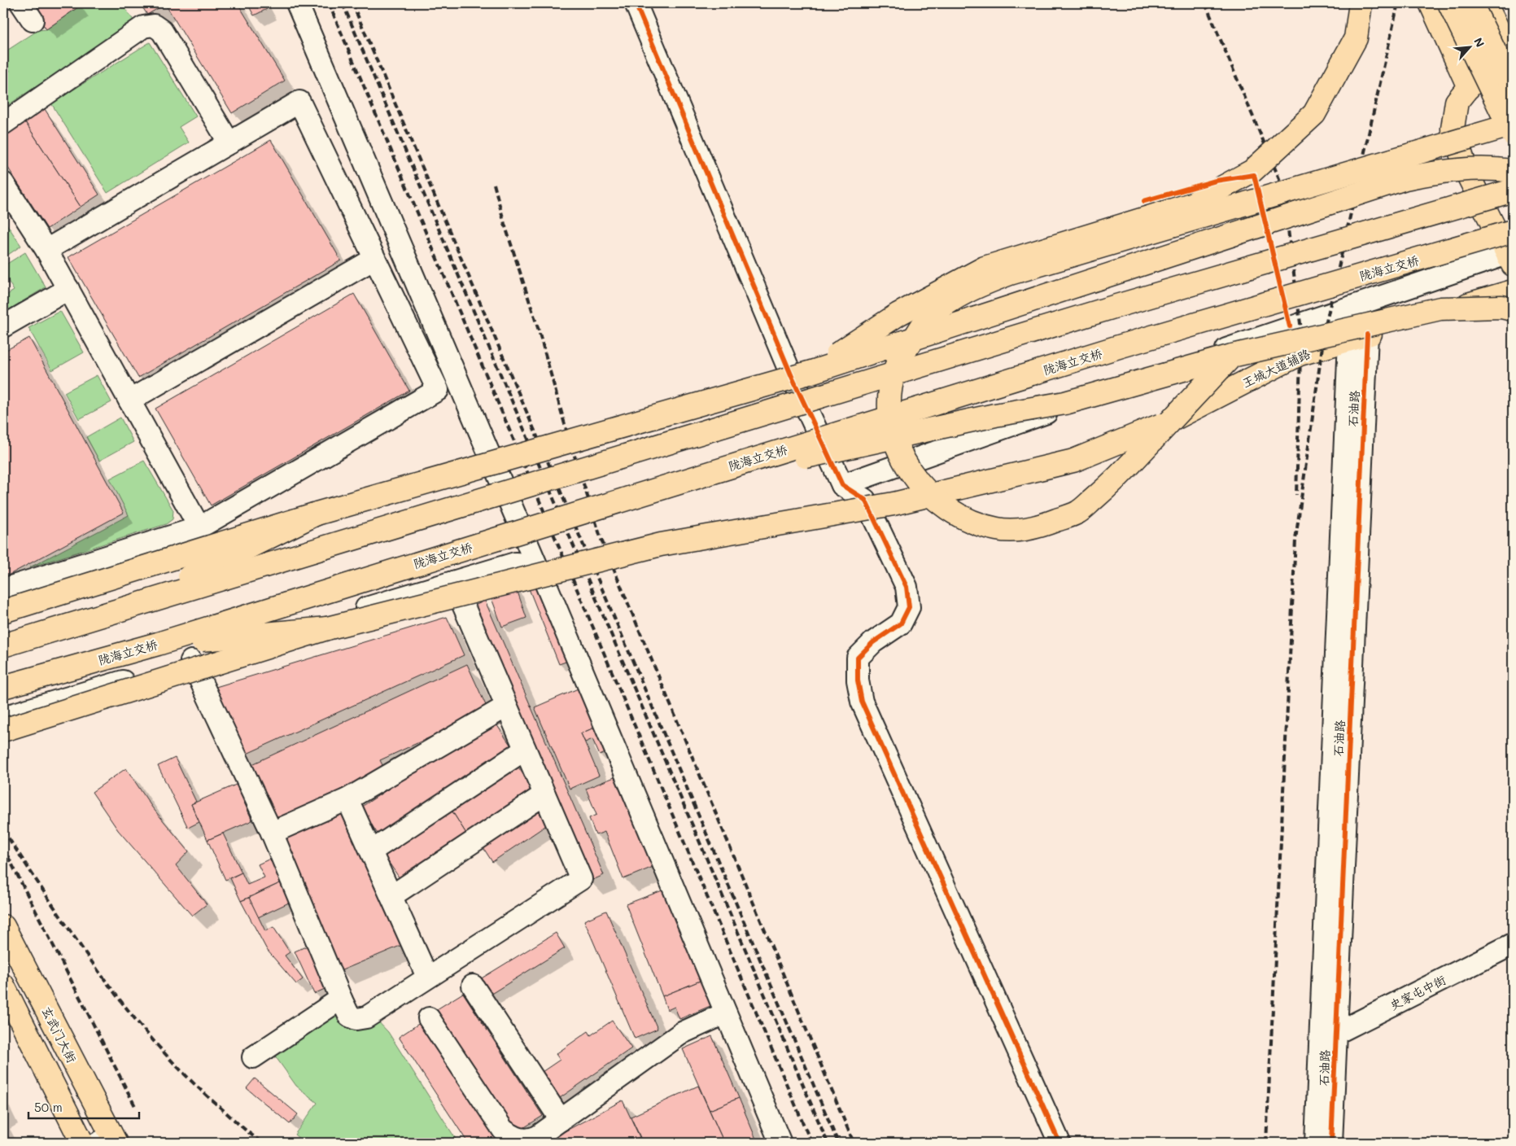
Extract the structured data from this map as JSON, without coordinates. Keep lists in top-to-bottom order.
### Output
{
  "streets": {
    "main road": ["陇海立交桥", "王城大道辅路", "玄武门大街"],
    "street": ["石油路", "史家屯中街"]
  },
  "crossings": [
    ["王城大道辅路", "石油路"],
    ["石油路", "史家屯中街"]
  ],
  "scale_bar": "50 m",
  "north": "top right"
}
